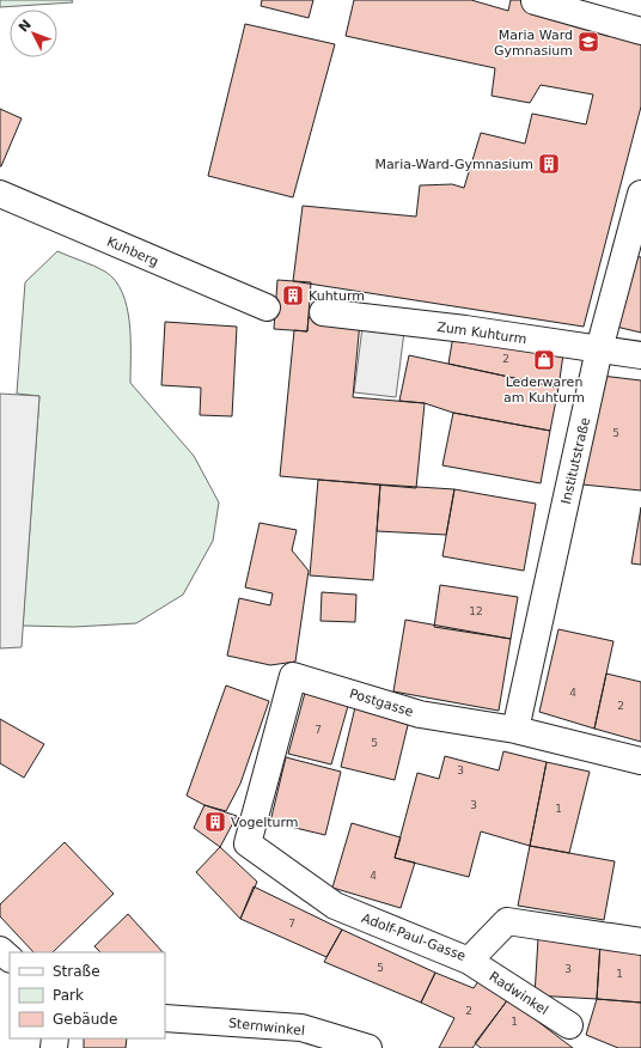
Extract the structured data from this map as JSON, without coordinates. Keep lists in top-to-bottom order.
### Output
{
  "streets": {
    "street": [
      "Kuhberg",
      "Zum Kuhturm",
      "Institutstraße",
      "Postgasse",
      "Adolf-Paul-Gasse",
      "Radwinkel",
      "Sternwinkel"
    ]
  },
  "crossings": [
    ["Zum Kuhturm", "Institutstraße"],
    ["Institutstraße", "Postgasse"],
    ["Postgasse", "Adolf-Paul-Gasse"],
    ["Adolf-Paul-Gasse", "Radwinkel"]
  ],
  "places": {
    "school or university": ["Maria Ward Gymnasium"],
    "building": ["Maria-Ward-Gymnasium", "Kuhturm", "Vogelturm"],
    "shop": ["Lederwaren am Kuhturm"]
  },
  "house_numbers": [
    "2",
    "5",
    "12",
    "4",
    "2",
    "7",
    "5",
    "3",
    "3",
    "1",
    "4",
    "7",
    "5",
    "3",
    "1",
    "2",
    "1"
  ],
  "legend": ["Straße", "Park", "Gebäude"],
  "north": "top left"
}
